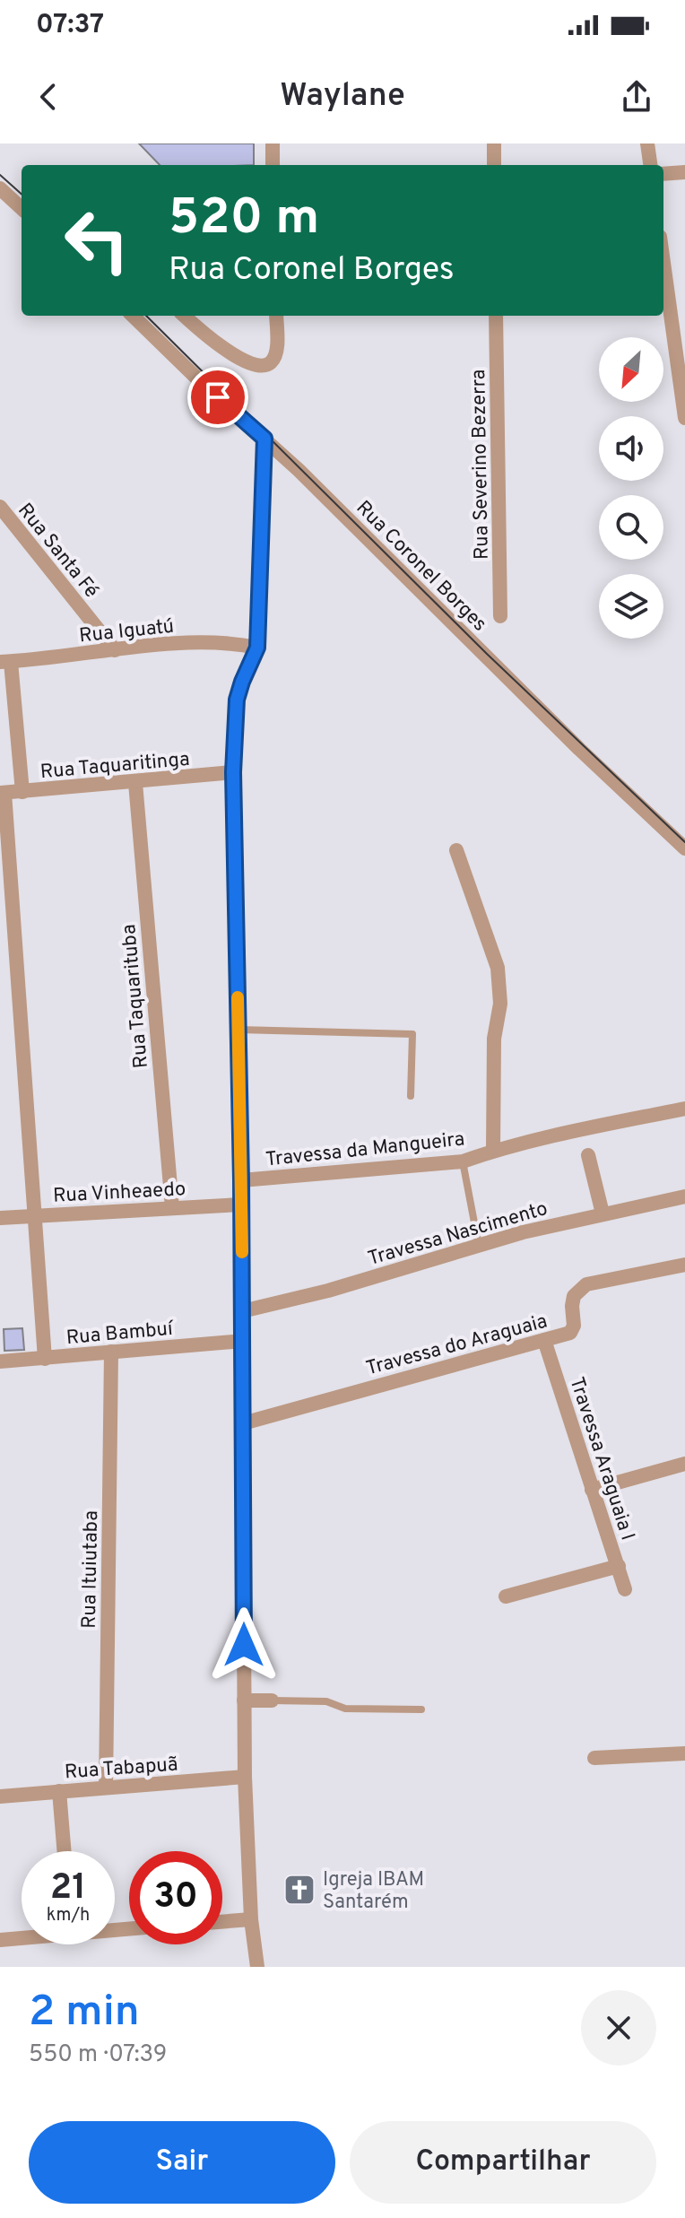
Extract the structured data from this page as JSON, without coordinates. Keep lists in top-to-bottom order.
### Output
{
  "streets": {
    "street": [
      "Rua Severino Bezerra",
      "Rua Santa Fé",
      "Rua Coronel Borges",
      "Rua Iguatú",
      "Rua Taquaritinga",
      "Rua Taquarituba",
      "Travessa da Mangueira",
      "Rua Vinheaedo",
      "Travessa Nascimento",
      "Rua Bambuí",
      "Travessa do Araguaia",
      "Travessa Araguaia I",
      "Rua Ituiutaba",
      "Rua Tabapuã"
    ]
  },
  "crossings": [
    ["Rua Santa Fé", "Rua Iguatú"],
    ["Rua Taquaritinga", "Rua Taquarituba"],
    ["Rua Taquarituba", "Rua Vinheaedo"],
    ["Rua Bambuí", "Rua Ituiutaba"],
    ["Travessa do Araguaia", "Travessa Araguaia I"],
    ["Rua Ituiutaba", "Rua Tabapuã"]
  ],
  "places": {
    "church": ["Igreja IBAM Santarém"]
  },
  "north": "bottom left",
  "page": {
    "status": "07:37",
    "header": "Waylane",
    "turn": ["520 m", "Rua Coronel Borges"],
    "speed": "21 km/h",
    "limit": "30",
    "heading": ["2 min", "550 m · 07:39"],
    "buttons": ["Sair", "Compartilhar"]
  }
}
